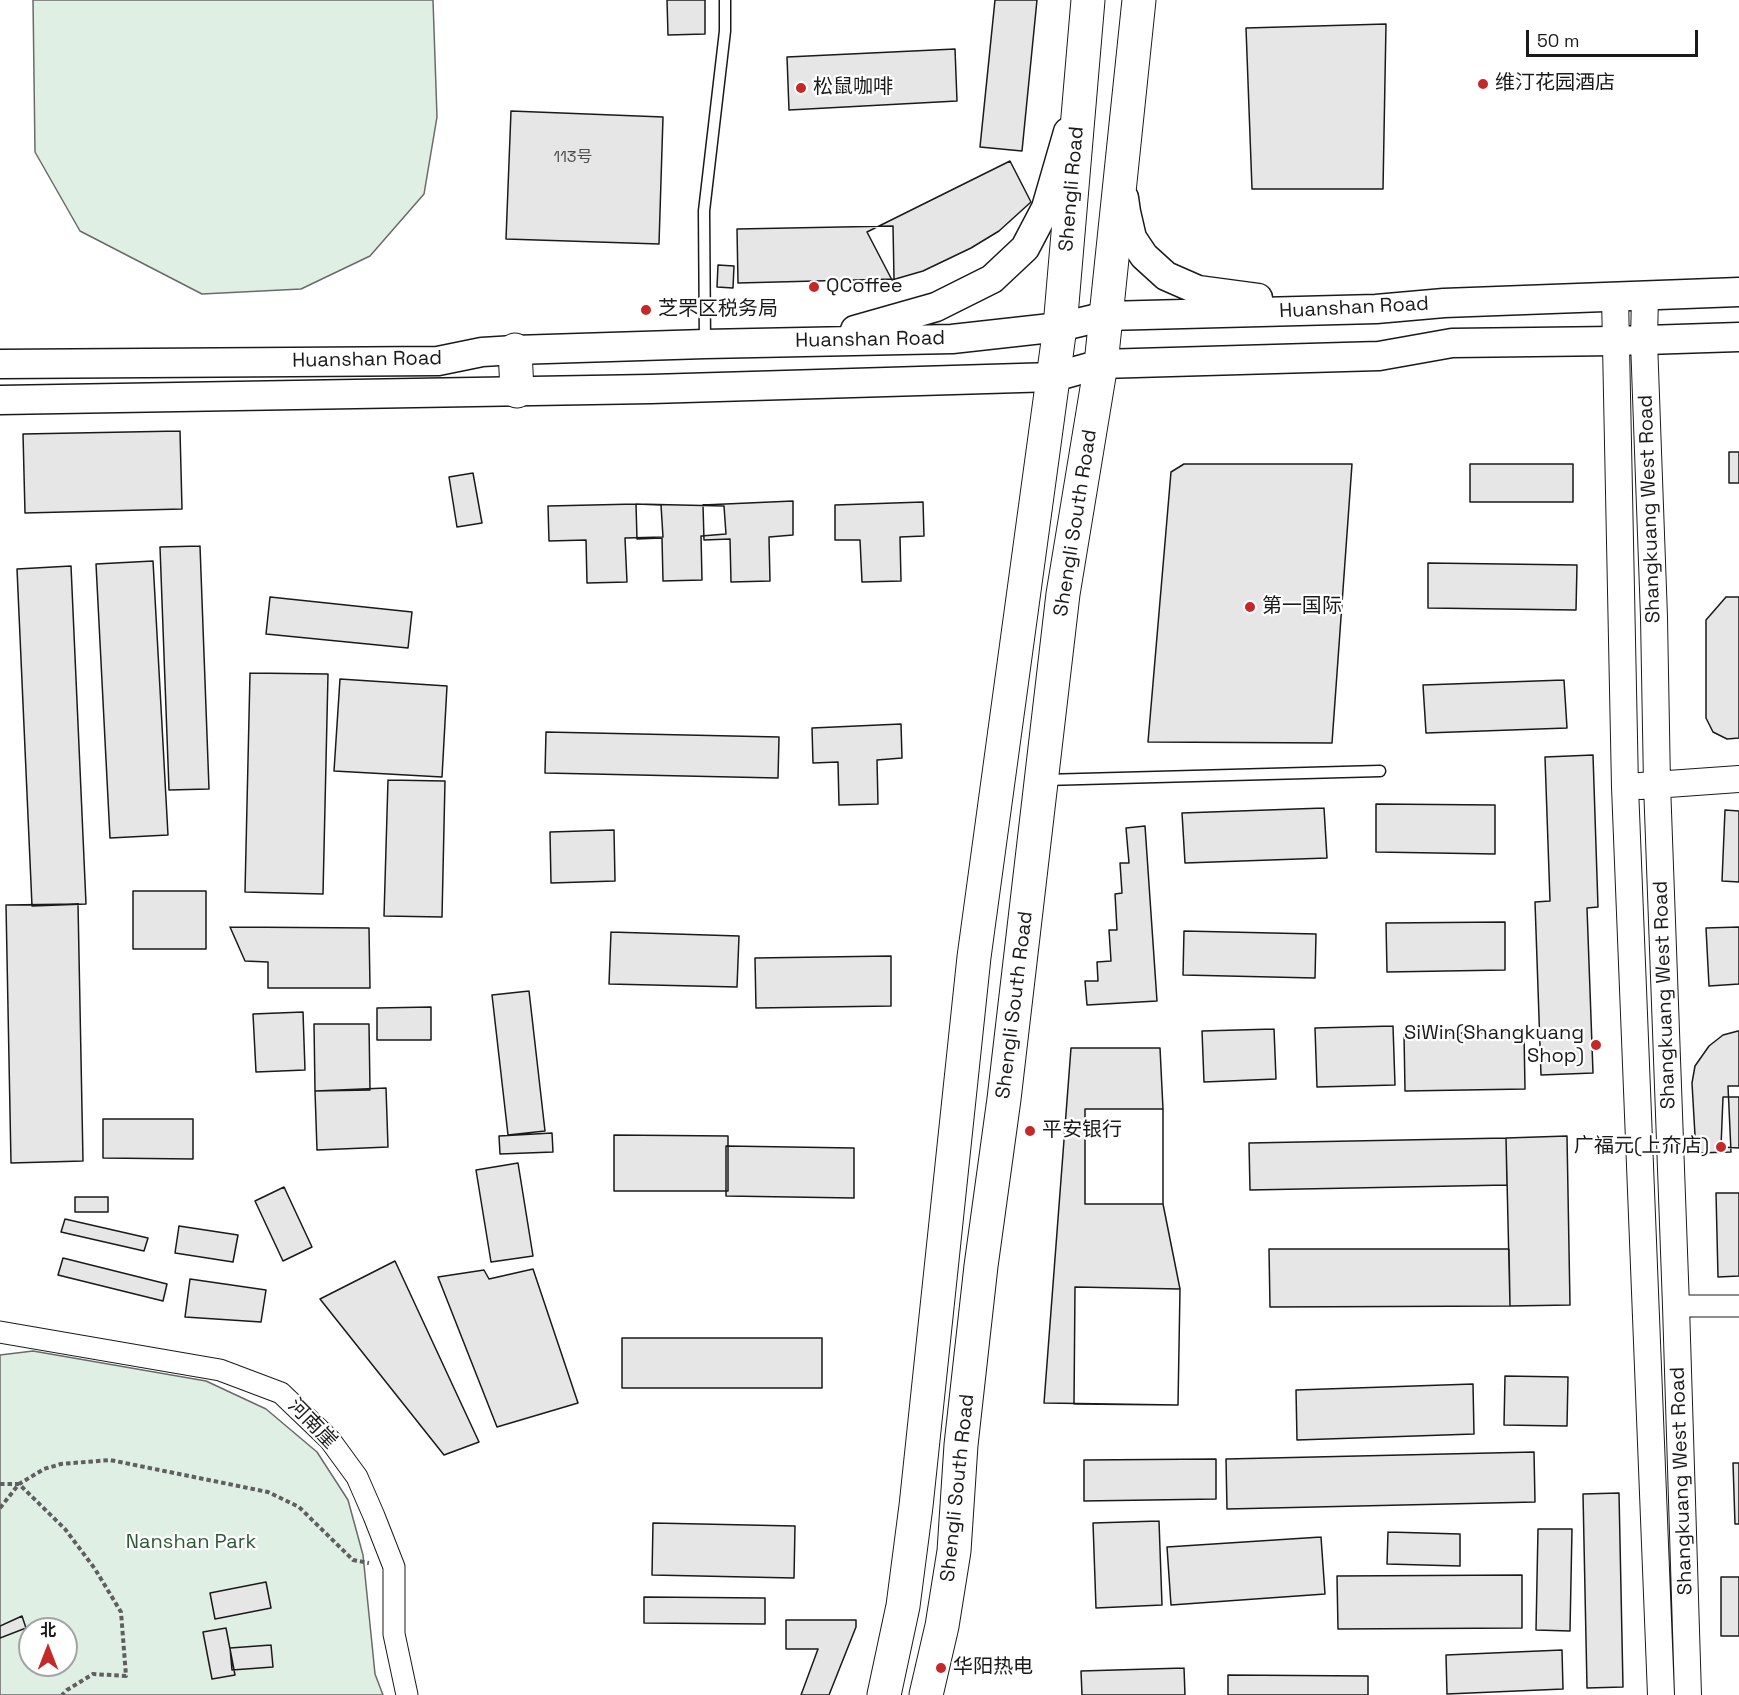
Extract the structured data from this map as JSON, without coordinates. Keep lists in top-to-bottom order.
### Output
{
  "streets": {
    "main road": ["Shengli Road", "Huanshan Road", "Shengli South Road"],
    "street": ["Shangkuang West Road", "河南崖"]
  },
  "crossings": [
    ["Shengli Road", "Huanshan Road"],
    ["Shengli Road", "Shengli South Road"],
    ["Huanshan Road", "Shangkuang West Road"],
    ["Huanshan Road", "Shengli South Road"]
  ],
  "parks": ["Nanshan Park"],
  "places": [
    "维汀花园酒店",
    "松鼠咖啡",
    "QCoffee",
    "芝罘区税务局",
    "第一国际",
    "SiWin(Shangkuang Shop)",
    "平安银行",
    "广福元(上夼店)",
    "华阳热电"
  ],
  "house_numbers": ["113号"],
  "scale_bar": "50 m",
  "north": "top"
}
